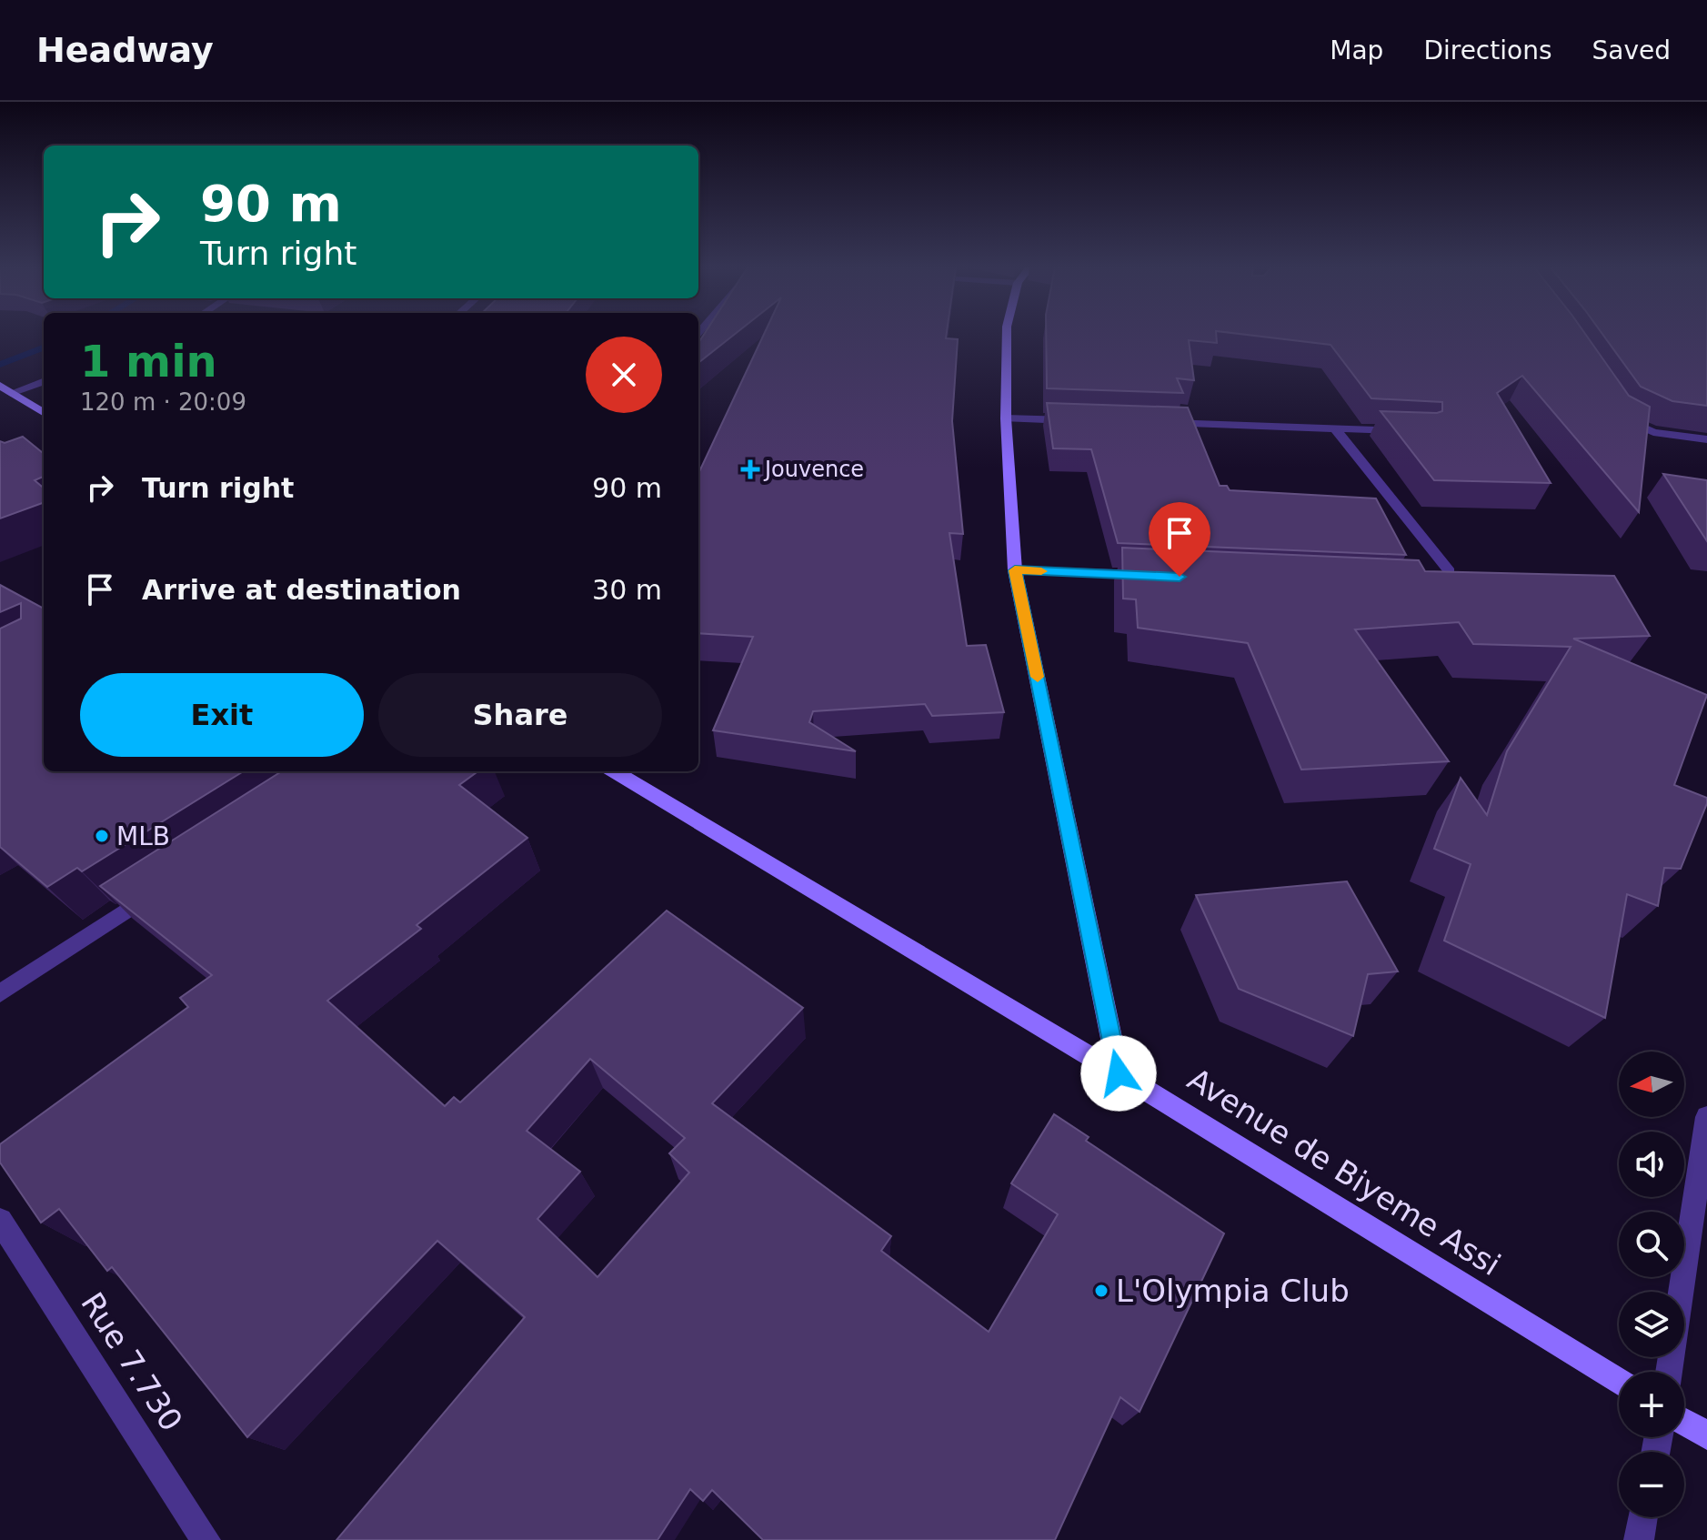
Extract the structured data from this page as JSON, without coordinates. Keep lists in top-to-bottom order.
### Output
{
  "streets": {
    "main road": ["Avenue de Biyeme Assi"],
    "street": ["Rue 7.730"]
  },
  "places": {
    "health": ["Jouvence"],
    "other": ["MLB", "L'Olympia Club"]
  },
  "north": "left",
  "page": {
    "header": "Headway",
    "nav": ["Map", "Directions", "Saved"],
    "turn": ["90 m", "Turn right"],
    "heading": ["1 min", "120 m · 20:09"],
    "list": [
      {
        "name": "Turn right",
        "value": "90 m"
      },
      {
        "name": "Arrive at destination",
        "value": "30 m"
      }
    ],
    "buttons": ["Exit", "Share"],
    "map_buttons": ["+", "−"]
  }
}
